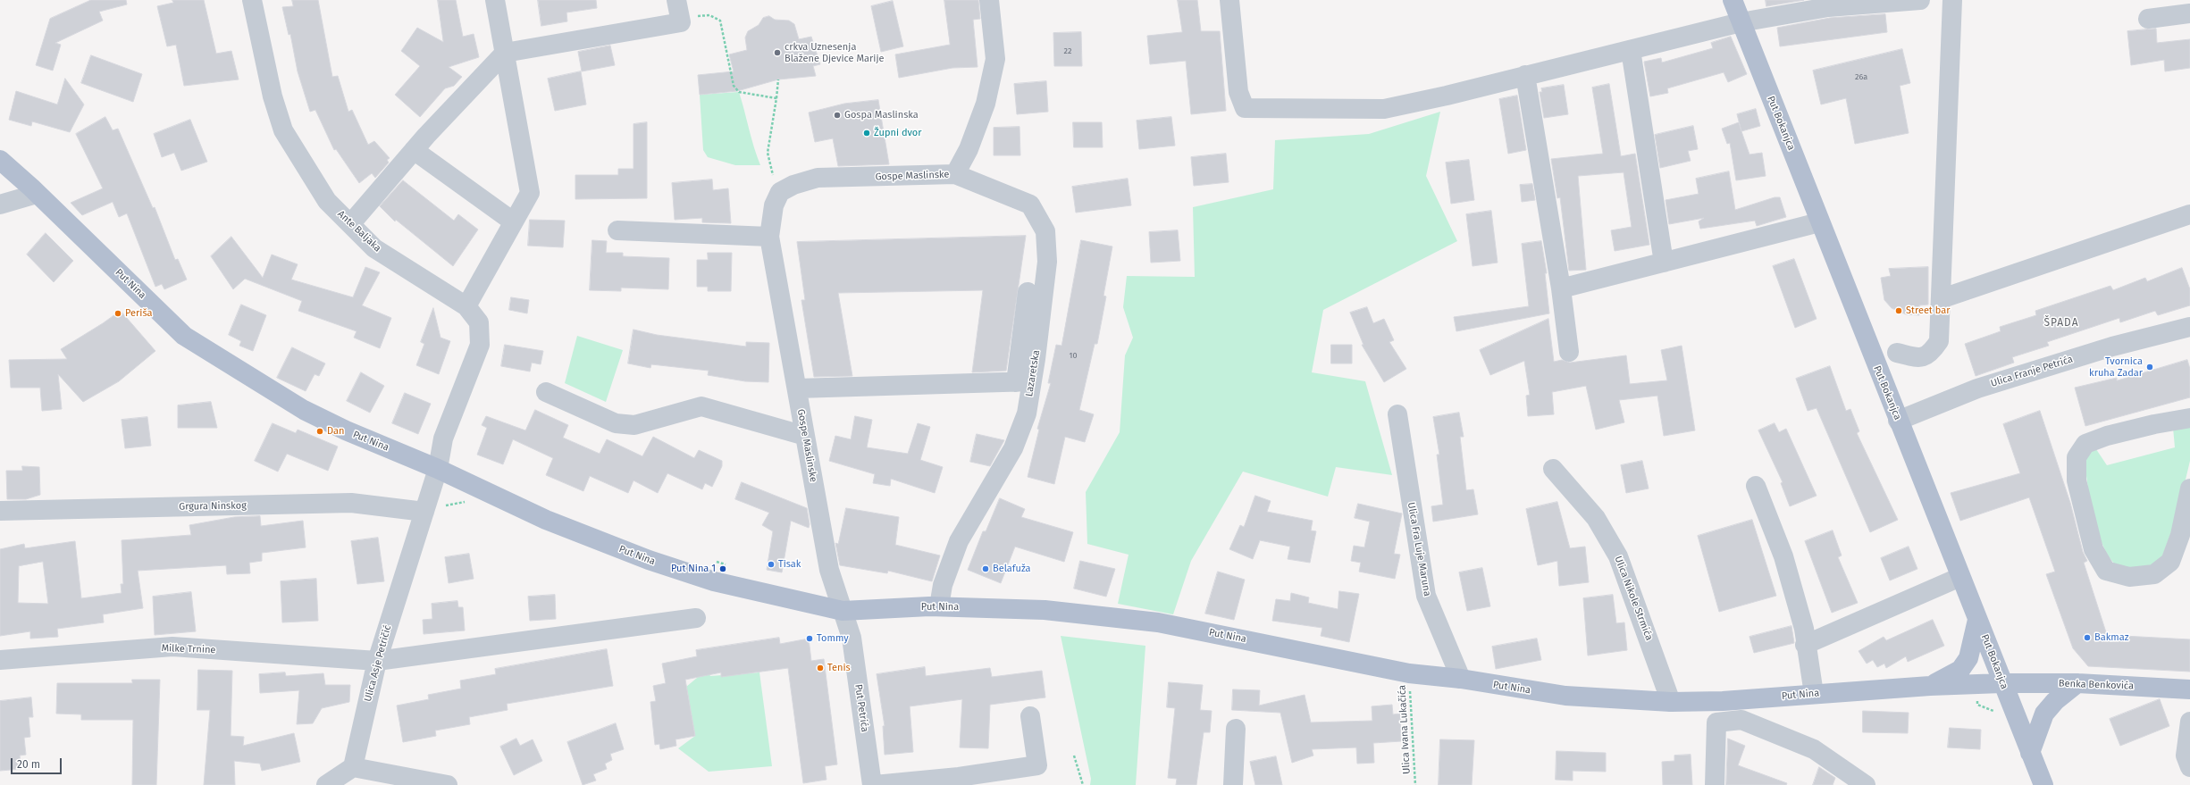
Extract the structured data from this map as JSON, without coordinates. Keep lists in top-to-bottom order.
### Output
{
  "streets": {
    "main road": ["Put Bokanjca", "Put Nina", "Benka Benkovića"],
    "street": [
      "Gospe Maslinske",
      "Ante Baljaka",
      "Ulica Franje Petrića",
      "Lazaretska",
      "Grgura Ninskog",
      "Ulica Fra Luje Maruna",
      "Ulica Nikole Strmića",
      "Milke Trnine",
      "Ulica Asje Petričić",
      "Put Petrića"
    ],
    "path": ["Ulica Ivana Lukačića"]
  },
  "crossings": [
    ["Put Bokanjca", "Put Nina"],
    ["Put Bokanjca", "Ulica Franje Petrića"],
    ["Put Bokanjca", "Benka Benkovića"],
    ["Gospe Maslinske", "Put Nina"],
    ["Gospe Maslinske", "Lazaretska"],
    ["Gospe Maslinske", "Put Petrića"],
    ["Ante Baljaka", "Put Nina"],
    ["Ante Baljaka", "Ulica Asje Petričić"],
    ["Put Nina", "Lazaretska"],
    ["Put Nina", "Ulica Fra Luje Maruna"],
    ["Put Nina", "Ulica Nikole Strmića"],
    ["Put Nina", "Ulica Asje Petričić"],
    ["Put Nina", "Benka Benkovića"],
    ["Put Nina", "Put Petrića"],
    ["Put Nina", "Ulica Ivana Lukačića"],
    ["Grgura Ninskog", "Ulica Asje Petričić"],
    ["Milke Trnine", "Ulica Asje Petričić"]
  ],
  "districts": ["ŠPADA"],
  "places": [
    "crkva Uznesenja Blažene Djevice Marije",
    "Gospa Maslinska",
    "Župni dvor",
    "Street bar",
    "Periša",
    "Tvornica kruha Zadar",
    "Dan",
    "Tisak",
    "Put Nina 1",
    "Belafuža",
    "Bakmaz",
    "Tommy",
    "Tenis"
  ],
  "house_numbers": ["22", "26a", "10"],
  "scale_bar": "20 m"
}
